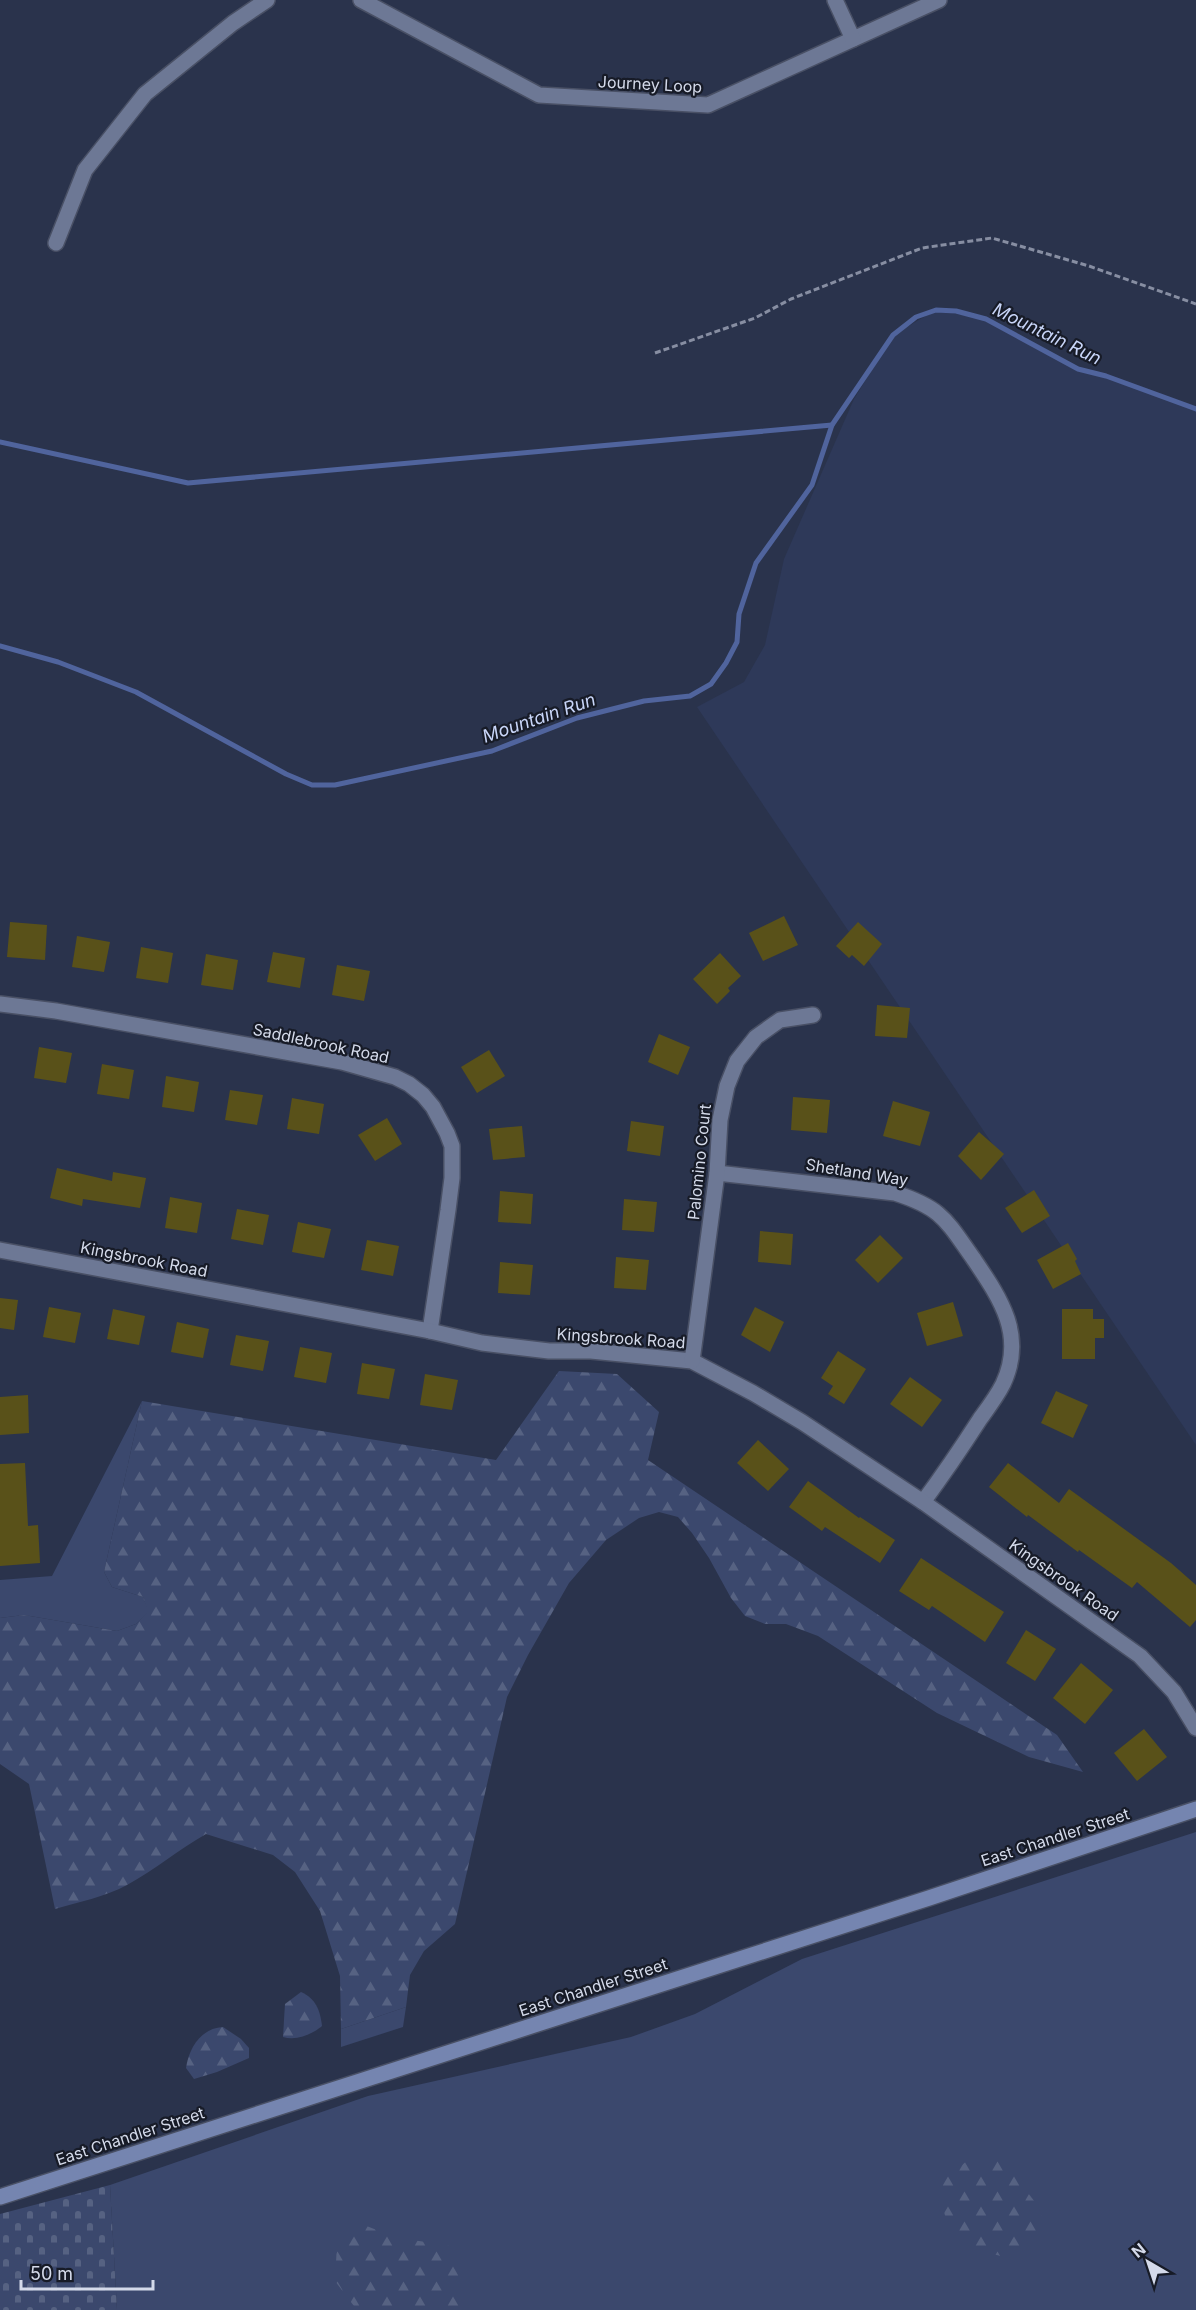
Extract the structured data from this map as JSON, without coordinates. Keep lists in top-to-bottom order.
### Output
{
  "streets": {
    "street": [
      "Journey Loop",
      "Saddlebrook Road",
      "Palomino Court",
      "Shetland Way",
      "Kingsbrook Road",
      "East Chandler Street"
    ]
  },
  "crossings": [
    ["Saddlebrook Road", "Kingsbrook Road"],
    ["Palomino Court", "Shetland Way"],
    ["Palomino Court", "Kingsbrook Road"],
    ["Shetland Way", "Kingsbrook Road"]
  ],
  "water": ["Mountain Run"],
  "scale_bar": "50 m",
  "north": "top left"
}
